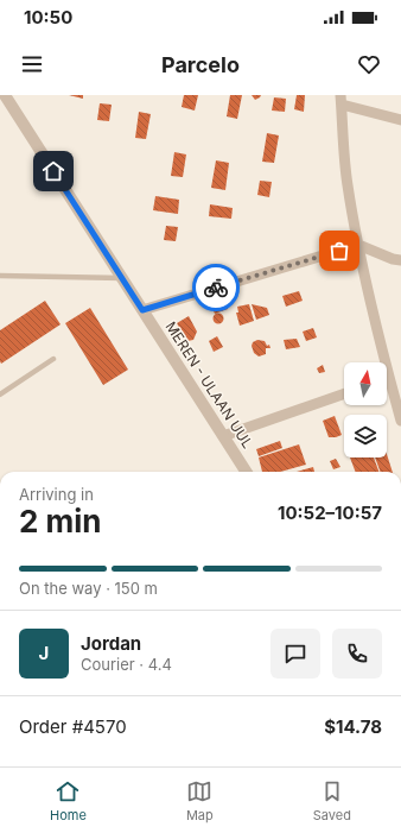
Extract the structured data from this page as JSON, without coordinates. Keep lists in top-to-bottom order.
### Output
{
  "streets": {
    "street": ["MEREN - ULAAN UUL"]
  },
  "north": "top",
  "page": {
    "status": "10:50",
    "header": "Parcelo",
    "heading": ["2 min", "Arriving in", "10:52–10:57"],
    "panel": [
      "Jordan",
      "Courier · 4.4",
      "Order #4570",
      "$14.78"
    ],
    "bar": "On the way · 150 m",
    "round": "J",
    "tabs": ["Home", "Map", "Saved"]
  }
}
